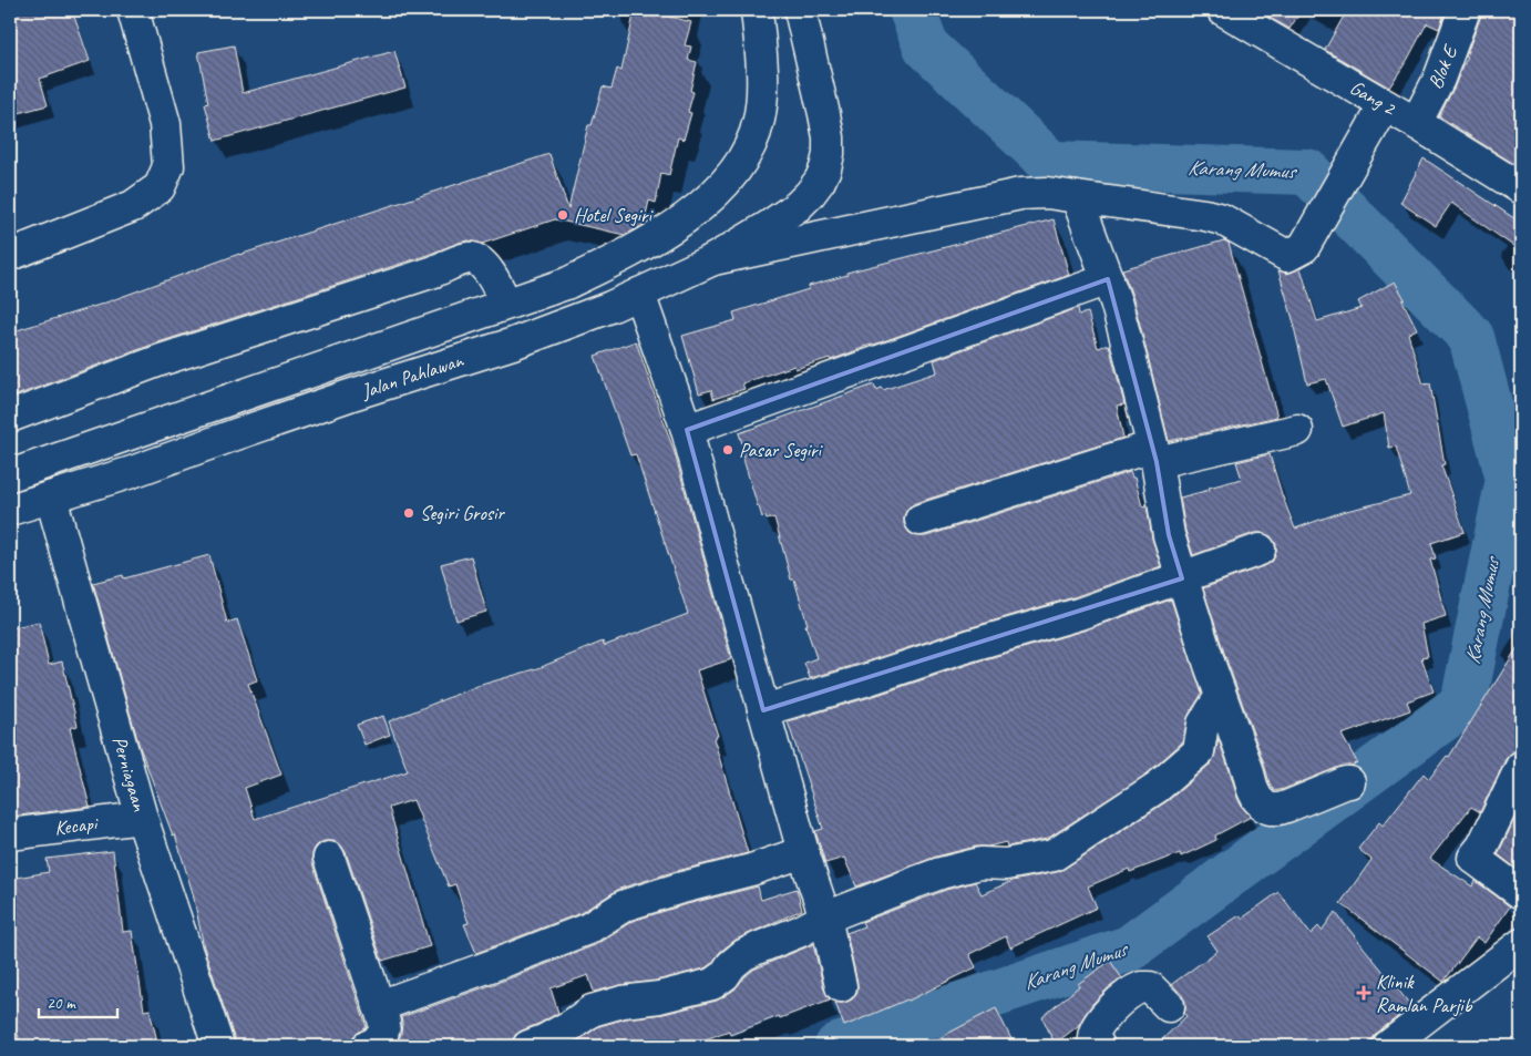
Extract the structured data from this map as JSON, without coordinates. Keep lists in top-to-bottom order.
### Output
{
  "streets": {
    "street": [
      "Blok E",
      "Gang 2",
      "Jalan Pahlawan",
      "Perniagaan",
      "Kecapi"
    ]
  },
  "crossings": [
    ["Blok E", "Gang 2"],
    ["Jalan Pahlawan", "Perniagaan"],
    ["Perniagaan", "Kecapi"]
  ],
  "water": ["Karang Mumus"],
  "places": {
    "other": ["Hotel Segiri", "Pasar Segiri", "Segiri Grosir"],
    "health": ["Klinik Ramlan Parjib"]
  },
  "scale_bar": "20 m"
}
